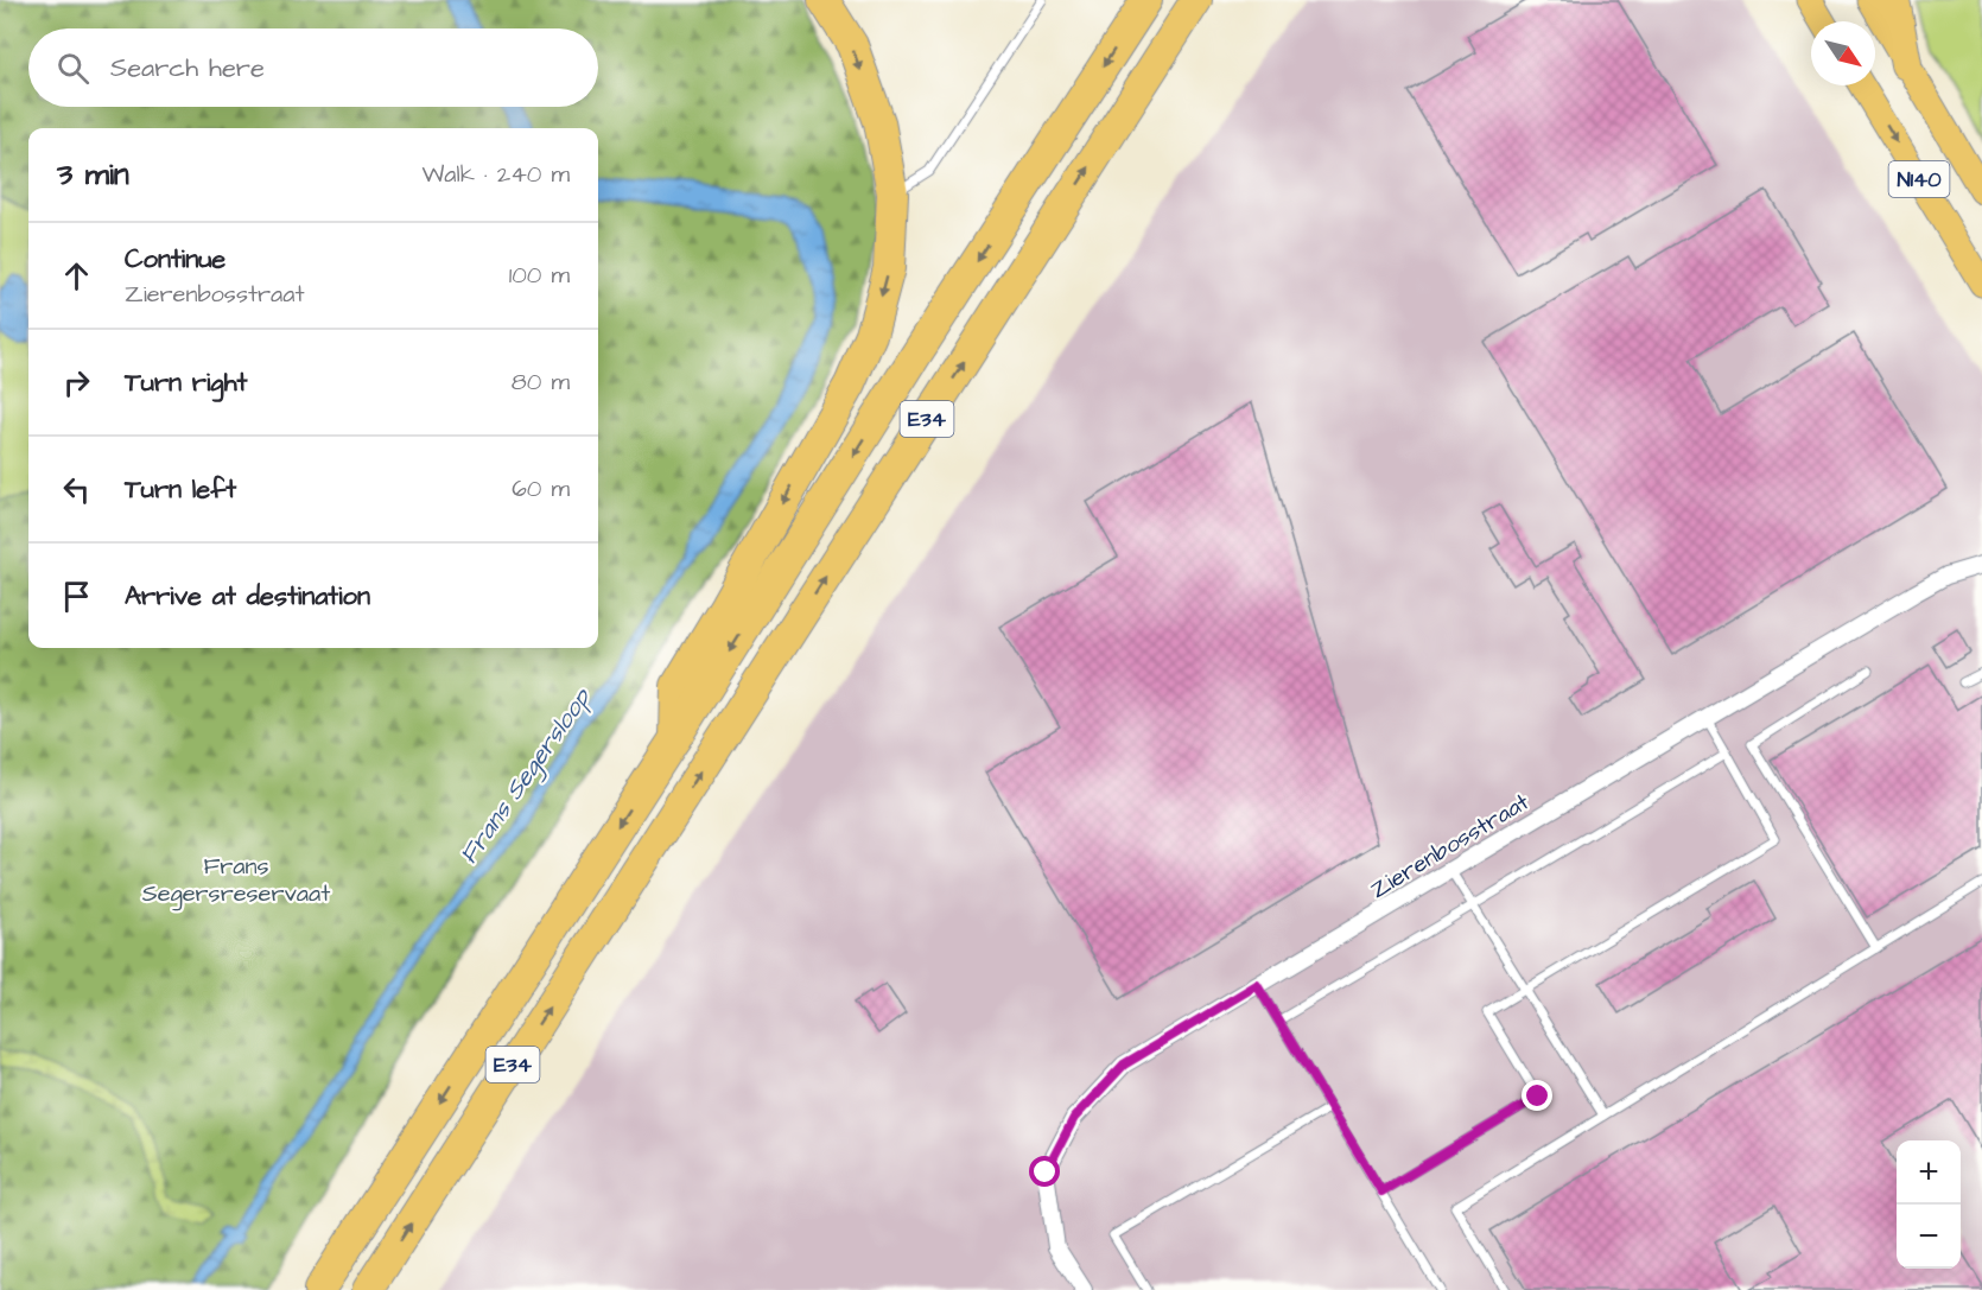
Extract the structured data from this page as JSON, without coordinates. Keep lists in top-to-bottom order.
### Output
{
  "streets": {
    "highway": ["E34"],
    "main road": ["N140"],
    "street": ["Zierenbosstraat"]
  },
  "water": ["Frans Segersloop"],
  "parks": ["Frans Segersreservaat"],
  "north": "bottom right",
  "page": {
    "search": "Search here",
    "heading": ["3 min", "Walk · 240 m"],
    "list": [
      ["Continue", "Zierenbosstraat", "100 m"],
      ["Turn right", "80 m"],
      ["Turn left", "60 m"],
      "Arrive at destination"
    ],
    "map_buttons": ["+", "−"]
  }
}
